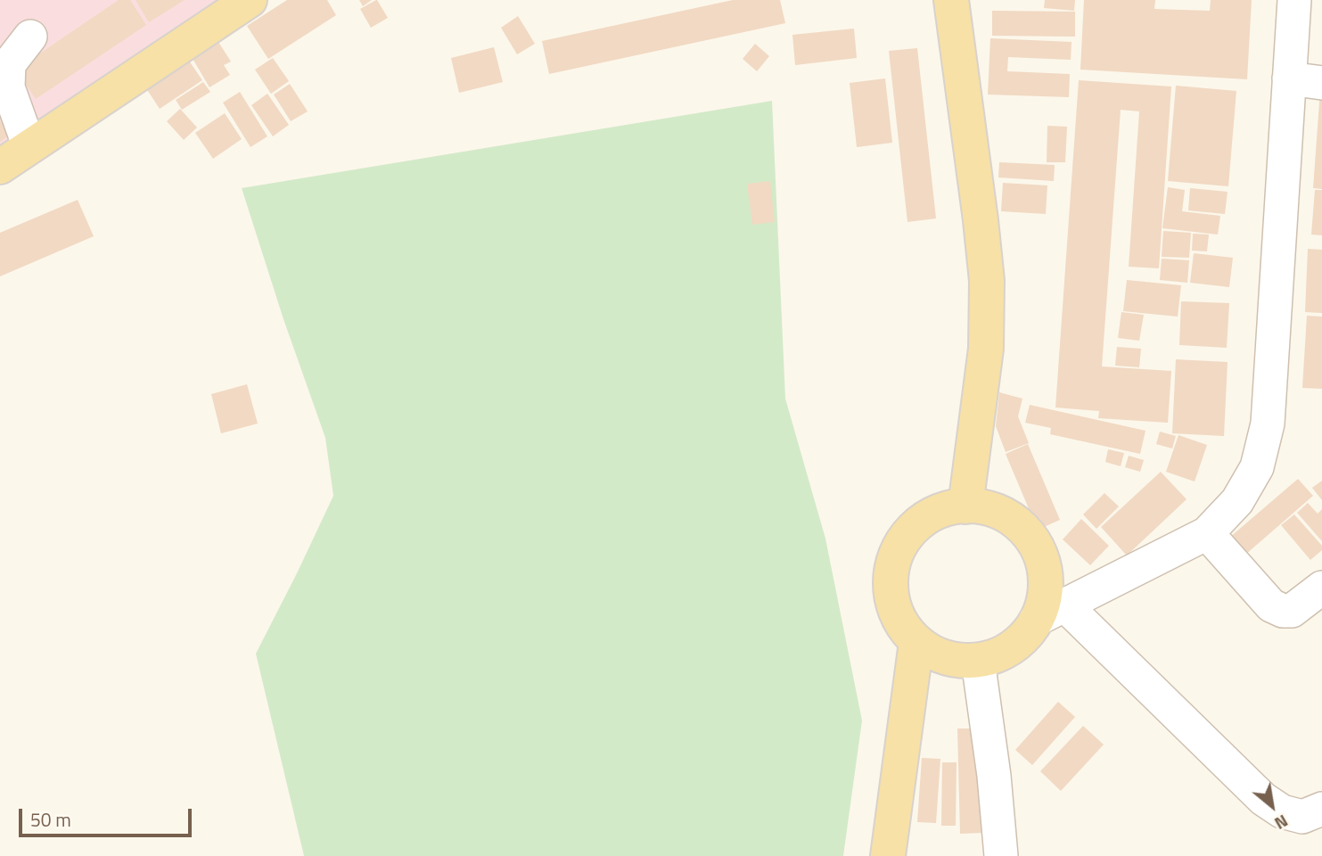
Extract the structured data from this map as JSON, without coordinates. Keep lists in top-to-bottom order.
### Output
{
  "scale_bar": "50 m",
  "north": "bottom right"
}
